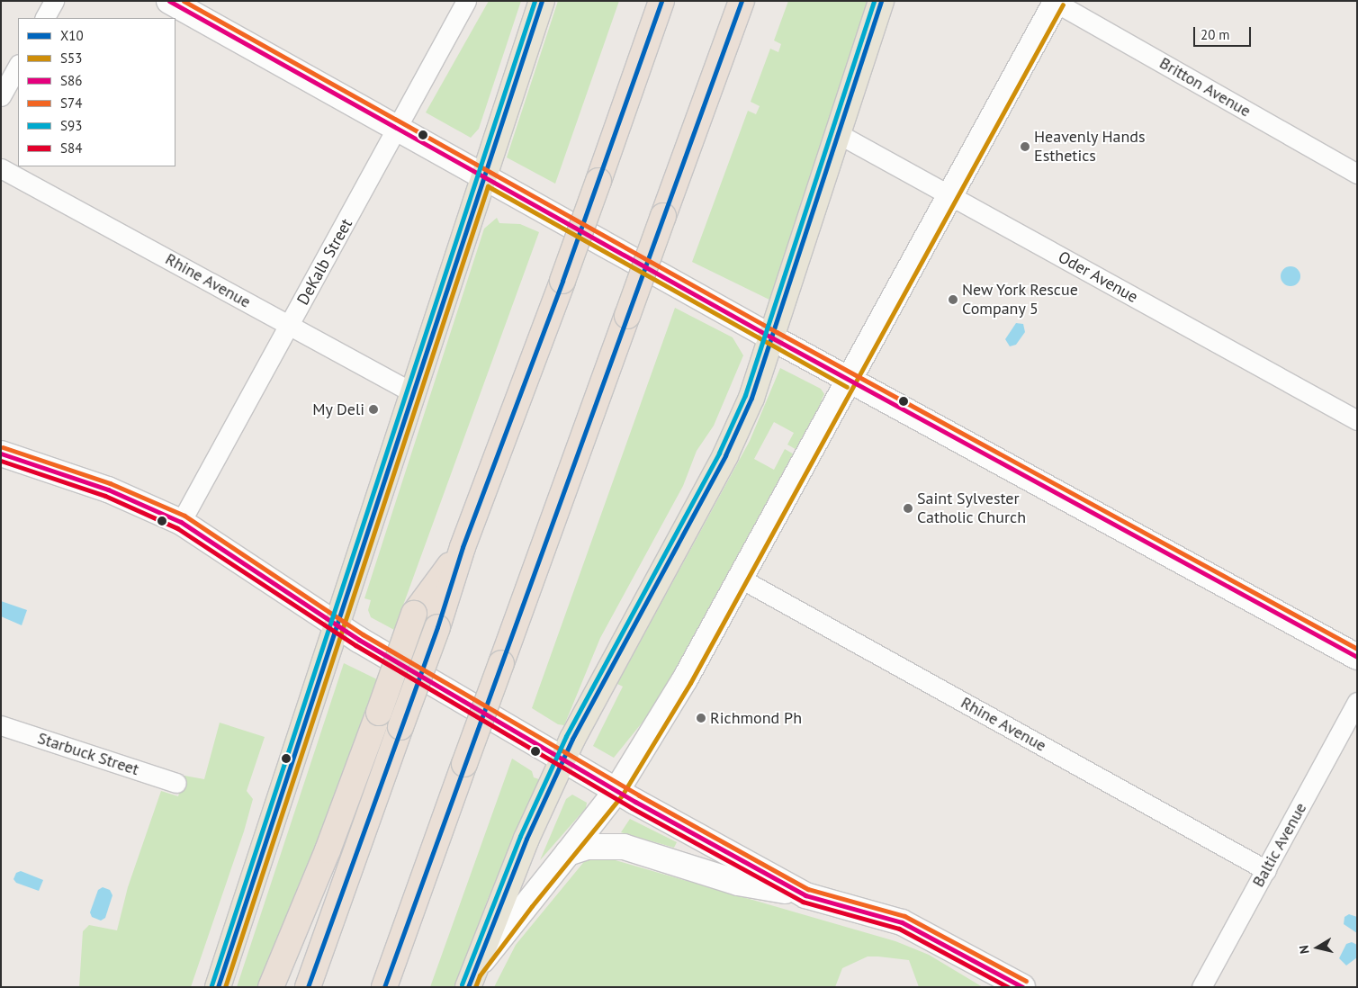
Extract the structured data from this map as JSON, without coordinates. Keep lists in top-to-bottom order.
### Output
{
  "streets": {
    "street": [
      "Britton Avenue",
      "DeKalb Street",
      "Oder Avenue",
      "Rhine Avenue",
      "Starbuck Street",
      "Baltic Avenue"
    ]
  },
  "crossings": [
    ["DeKalb Street", "Rhine Avenue"],
    ["Rhine Avenue", "Baltic Avenue"]
  ],
  "places": [
    "Heavenly Hands Esthetics",
    "New York Rescue Company 5",
    "My Deli",
    "Saint Sylvester Catholic Church",
    "Richmond Ph"
  ],
  "lines": [
    "transit line X10",
    "transit line S86",
    "transit line S74",
    "transit line S93",
    "transit line S53",
    "transit line S84"
  ],
  "legend": [
    "X10",
    "S53",
    "S86",
    "S74",
    "S93",
    "S84"
  ],
  "scale_bar": "20 m",
  "north": "left"
}
